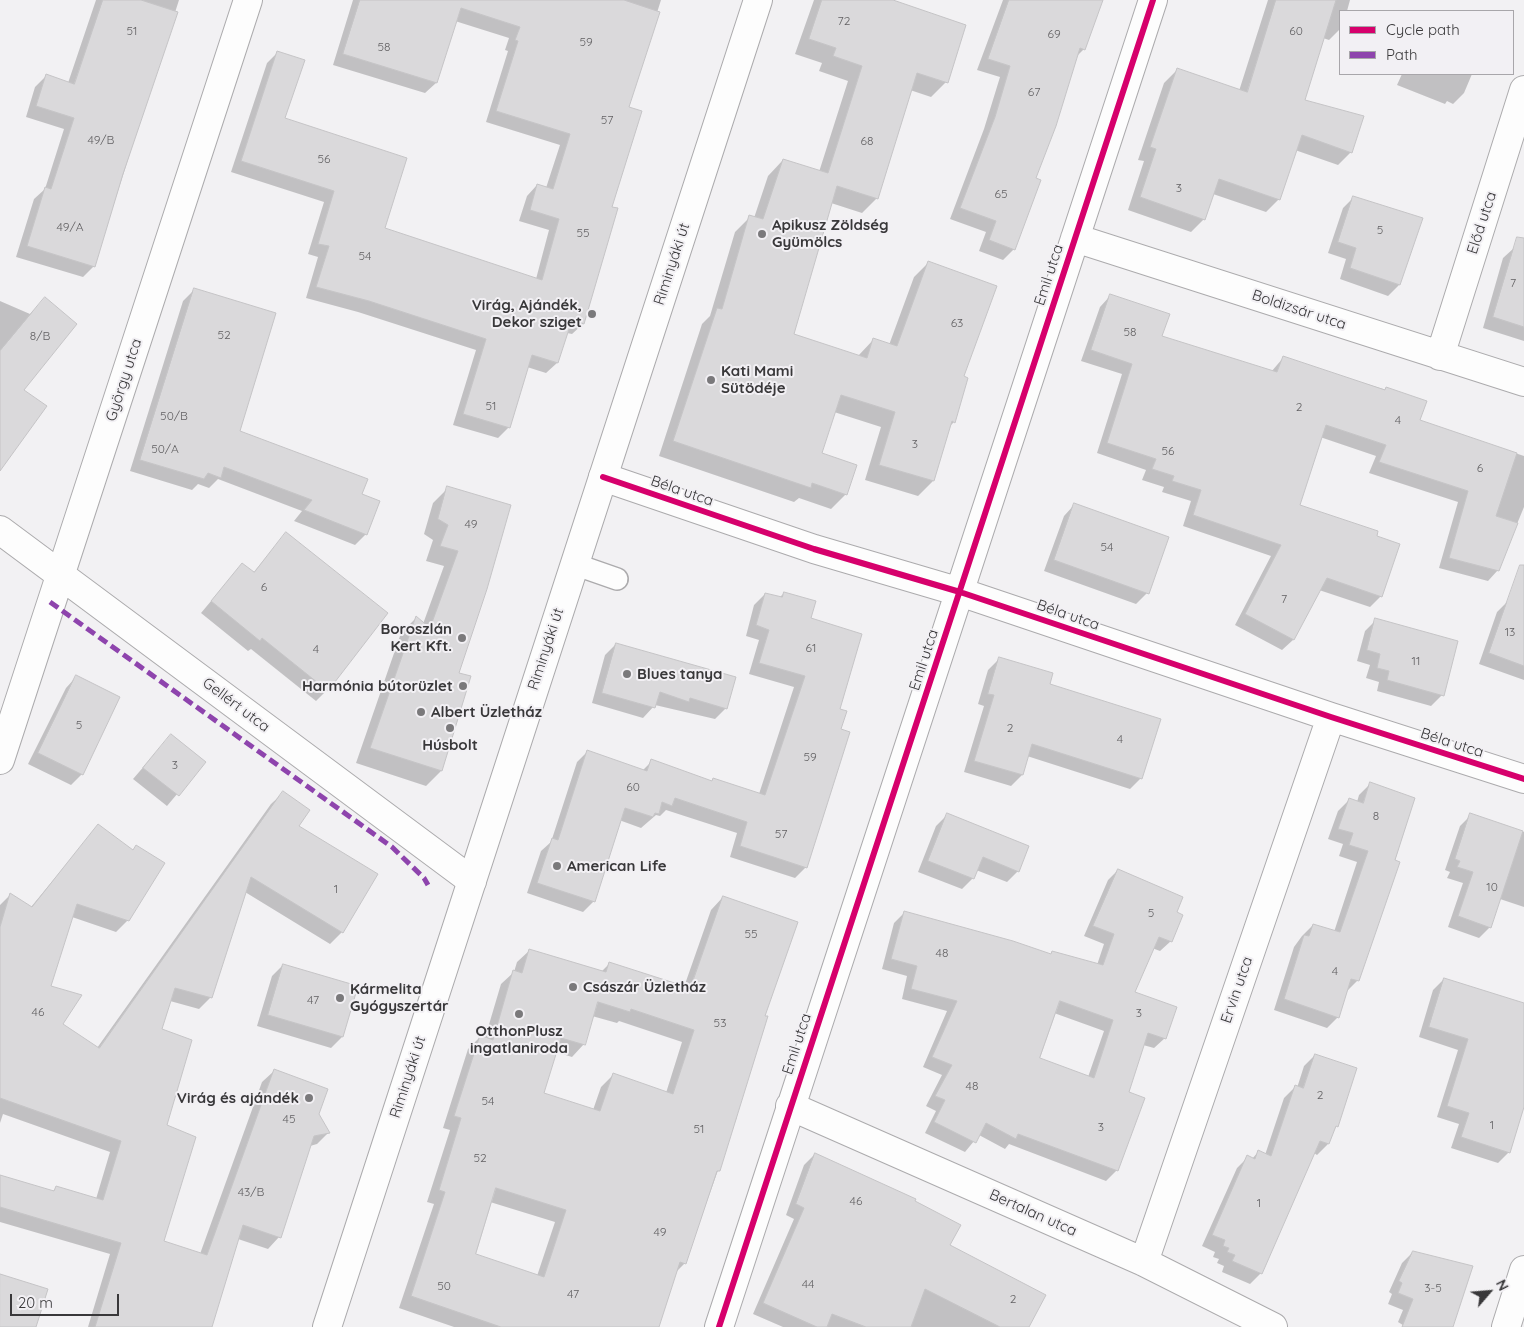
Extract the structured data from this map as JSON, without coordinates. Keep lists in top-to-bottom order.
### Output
{
  "streets": {
    "street": [
      "Előd utca",
      "Riminyáki út",
      "Emil utca",
      "Boldizsár utca",
      "György utca",
      "Béla utca",
      "Gellért utca",
      "Ervin utca",
      "Bertalan utca"
    ]
  },
  "crossings": [
    ["Előd utca", "Boldizsár utca"],
    ["Riminyáki út", "Béla utca"],
    ["Riminyáki út", "Gellért utca"],
    ["Emil utca", "Boldizsár utca"],
    ["Emil utca", "Béla utca"],
    ["Emil utca", "Bertalan utca"],
    ["György utca", "Gellért utca"],
    ["Béla utca", "Ervin utca"],
    ["Ervin utca", "Bertalan utca"]
  ],
  "places": [
    "Apikusz Zöldség Gyümölcs",
    "Virág, Ajándék, Dekor sziget",
    "Kati Mami Sütödéje",
    "Boroszlán Kert Kft.",
    "Blues tanya",
    "Harmónia bútorüzlet",
    "Albert Üzletház",
    "Húsbolt",
    "American Life",
    "Császár Üzletház",
    "Kármelita Gyógyszertár",
    "OtthonPlusz ingatlaniroda",
    "Virág és ajándék"
  ],
  "house_numbers": [
    "72",
    "51",
    "60",
    "69",
    "59",
    "58",
    "67",
    "57",
    "49/B",
    "68",
    "56",
    "3",
    "65",
    "49/A",
    "5",
    "55",
    "54",
    "7",
    "63",
    "58",
    "52",
    "8/B",
    "51",
    "2",
    "50/B",
    "4",
    "3",
    "50/A",
    "56",
    "6",
    "49",
    "54",
    "6",
    "7",
    "13",
    "61",
    "4",
    "11",
    "5",
    "2",
    "4",
    "59",
    "3",
    "60",
    "8",
    "57",
    "10",
    "1",
    "5",
    "55",
    "48",
    "4",
    "47",
    "46",
    "3",
    "53",
    "48",
    "2",
    "54",
    "45",
    "1",
    "3",
    "51",
    "52",
    "43/B",
    "46",
    "1",
    "49",
    "44",
    "50",
    "3-5",
    "47",
    "2"
  ],
  "legend": ["Cycle path", "Path"],
  "scale_bar": "20 m",
  "north": "top right"
}
